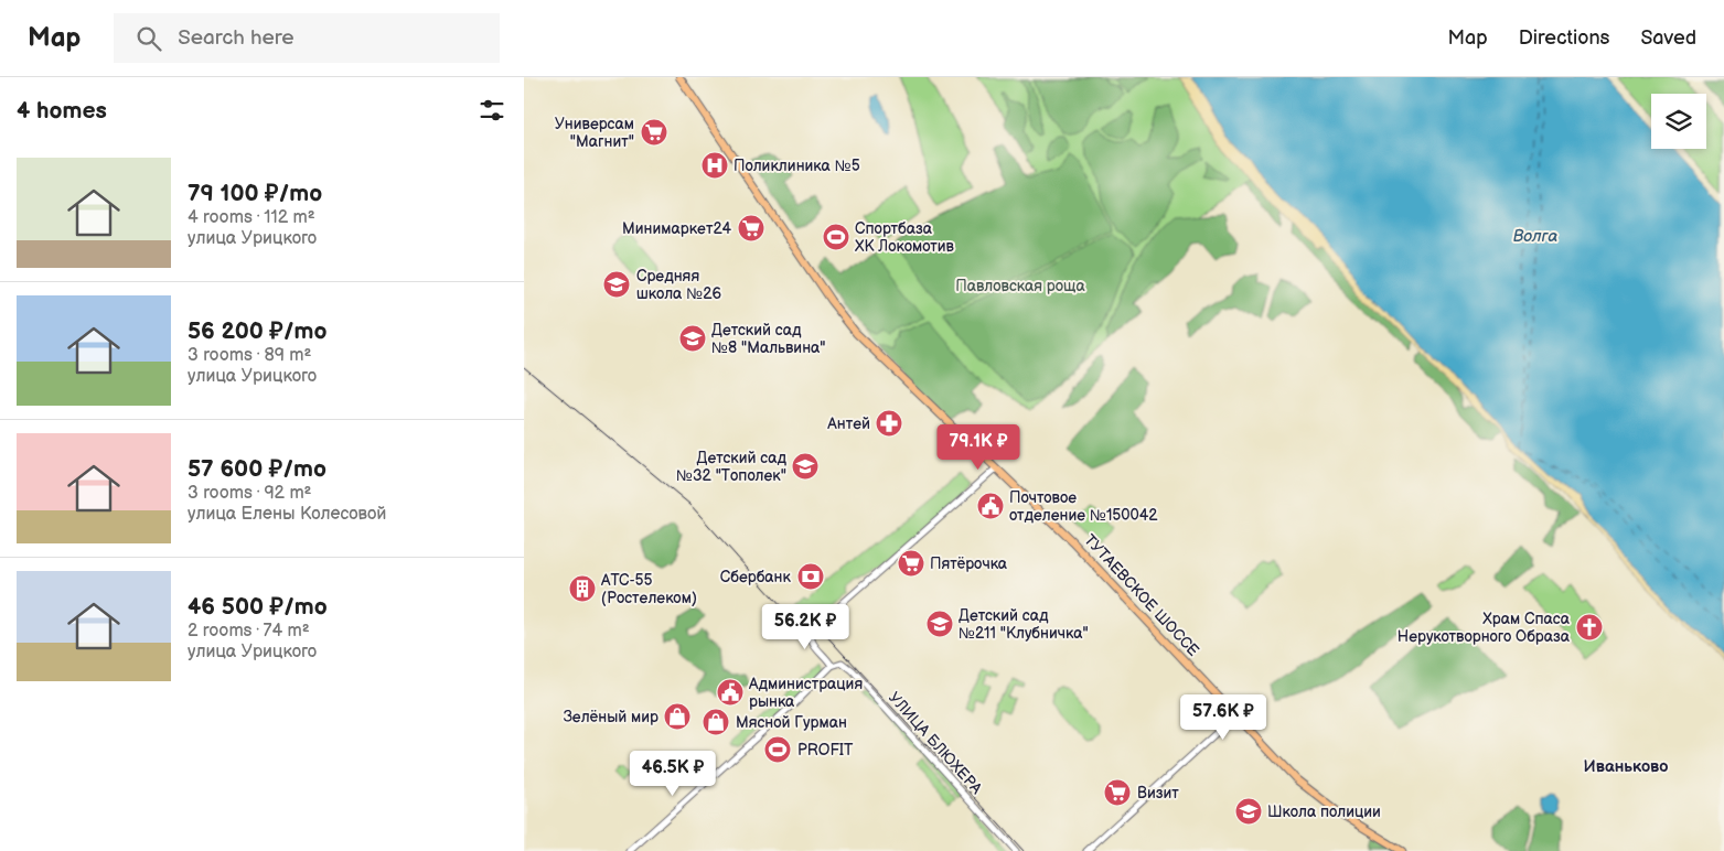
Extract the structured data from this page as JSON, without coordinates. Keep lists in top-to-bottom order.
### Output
{
  "streets": {
    "main road": ["ТУТАЕВСКОЕ ШОССЕ"],
    "street": ["УЛИЦА БЛЮХЕРА"]
  },
  "districts": ["Иваньково"],
  "water": ["Волга"],
  "parks": ["Павловская роща"],
  "places": {
    "supermarket": [
      "Универсам \"Магнит\"",
      "Минимаркет24",
      "Пятёрочка",
      "Визит"
    ],
    "hospital": ["Поликлиника №5"],
    "sports": ["Спортбаза ХК Локомотив", "PROFIT"],
    "school or university": [
      "Средняя школа №26",
      "Детский сад №8 \"Мальвина\"",
      "Детский сад №32 \"Тополек\"",
      "Детский сад №211 \"Клубничка\"",
      "Школа полиции"
    ],
    "pharmacy": ["Антей"],
    "public building": ["Почтовое отделение №150042", "Администрация рынка"],
    "bank": ["Сбербанк"],
    "building": ["АТС-55 (Ростелеком)"],
    "church": ["Храм Спаса Нерукотворного Образа"],
    "shop": ["Зелёный мир", "Мясной Гурман"]
  },
  "page": {
    "header": "Map",
    "search": "Search here",
    "nav": ["Map", "Directions", "Saved"],
    "heading": "4 homes",
    "list": [
      {
        "name": "79 100 ₽/mo",
        "note": "4 rooms · 112 m² · улица Урицкого"
      },
      {
        "name": "56 200 ₽/mo",
        "note": "3 rooms · 89 m² · улица Урицкого"
      },
      {
        "name": "57 600 ₽/mo",
        "note": "3 rooms · 92 m² · улица Елены Колесовой"
      },
      {
        "name": "46 500 ₽/mo",
        "note": "2 rooms · 74 m² · улица Урицкого"
      }
    ],
    "price": [
      "79.1K ₽",
      "56.2K ₽",
      "57.6K ₽",
      "46.5K ₽"
    ]
  }
}
